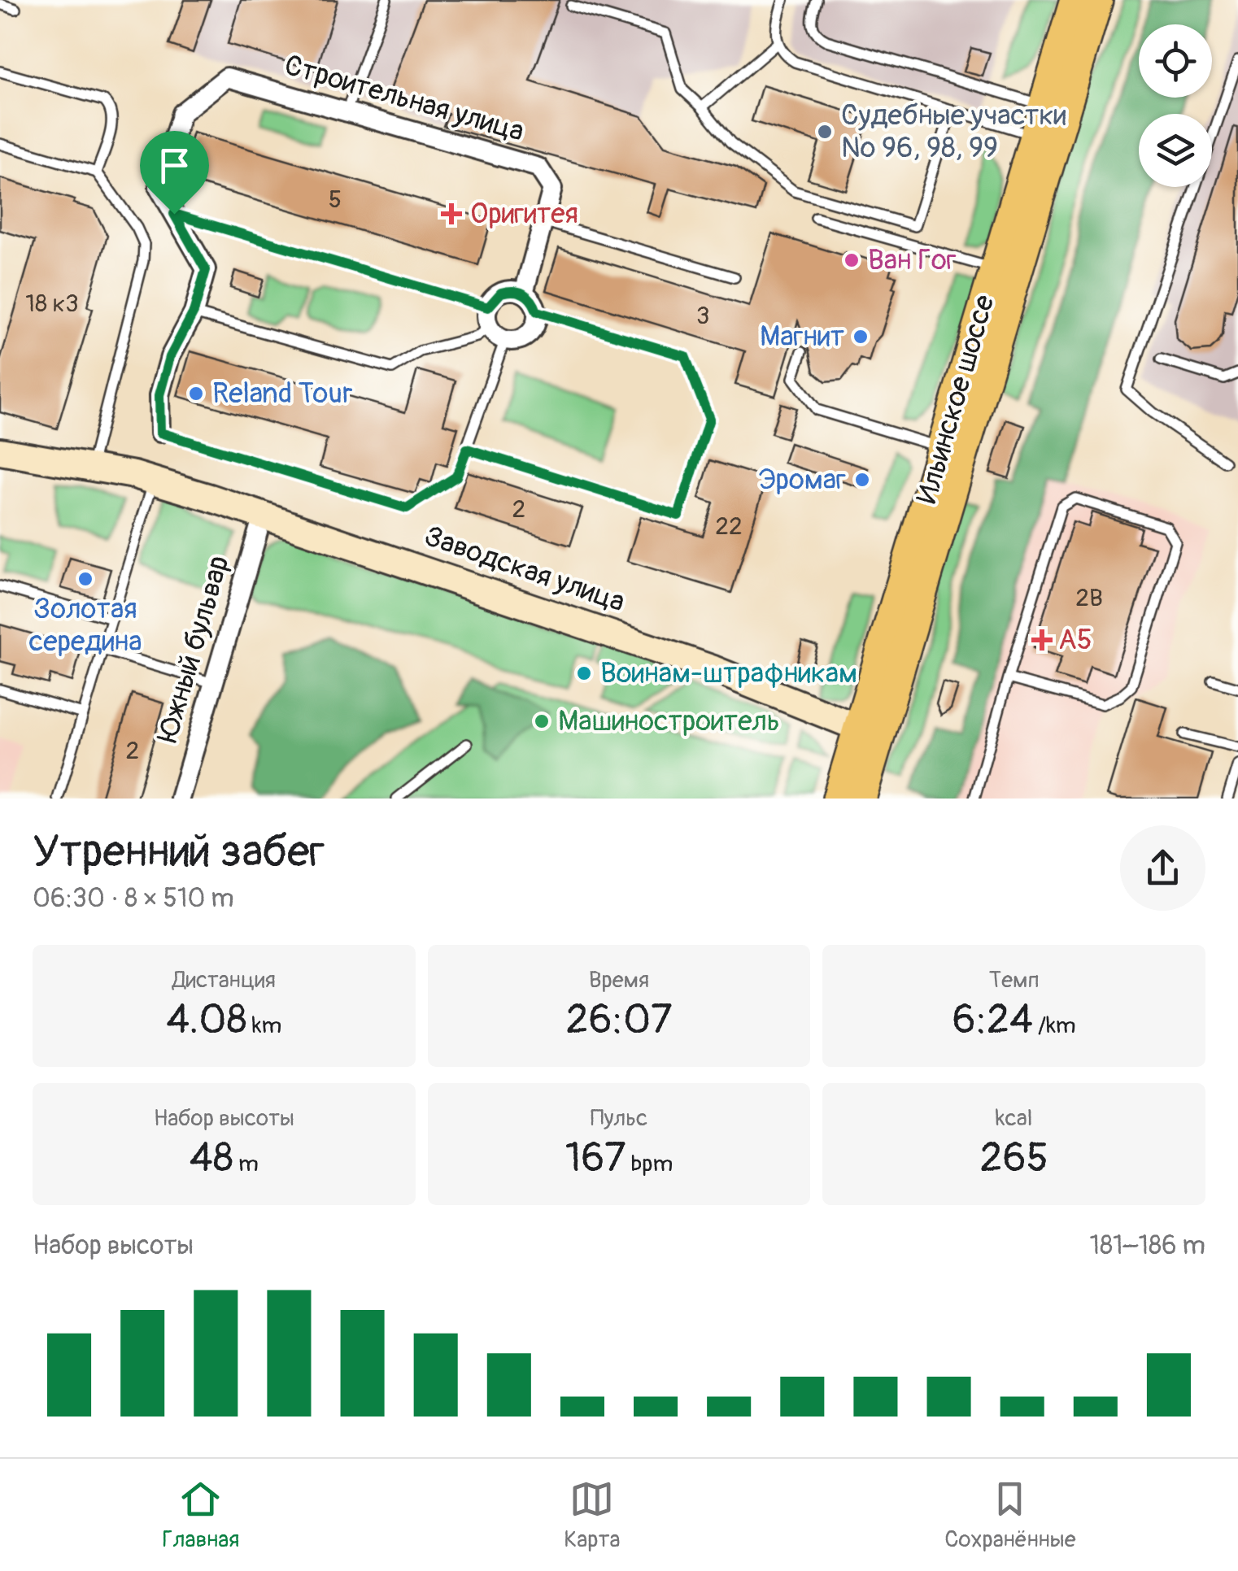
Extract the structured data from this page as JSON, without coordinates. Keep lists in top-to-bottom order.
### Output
{
  "streets": {
    "main road": ["Ильинское шоссе"],
    "street": ["Строительная улица", "Заводская улица", "Южный бульвар"]
  },
  "crossings": [
    ["Ильинское шоссе", "Заводская улица"],
    ["Заводская улица", "Южный бульвар"]
  ],
  "places": {
    "other": [
      "Судебные участки № 96, 98, 99",
      "Ван Гог",
      "Магнит",
      "Reland Tour",
      "Эромаг",
      "Золотая середина",
      "Воинам-штрафникам",
      "Машиностроитель"
    ],
    "health": ["Оригитея", "А5"]
  },
  "house_numbers": [
    "5",
    "18 к3",
    "3",
    "2",
    "22",
    "2В",
    "2"
  ],
  "page": {
    "heading": ["Утренний забег", "06:30 · 8 × 510 m"],
    "stats": [
      ["Дистанция", "4.08 km"],
      ["Время", "26:07"],
      ["Темп", "6:24 /km"],
      ["Набор высоты", "48 m"],
      ["Пульс", "167 bpm"],
      ["kcal", "265"]
    ],
    "chart": ["Набор высоты", "181–186 m"],
    "tabs": ["Главная", "Карта", "Сохранённые"]
  }
}
